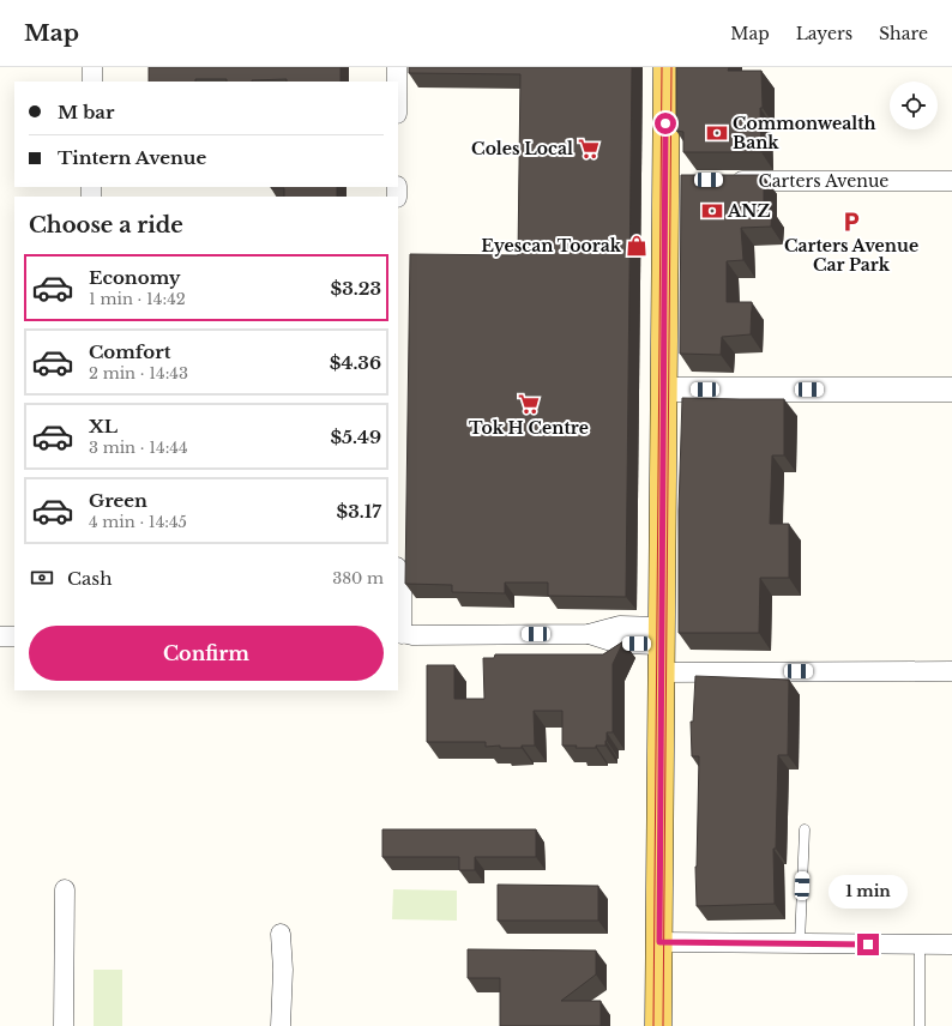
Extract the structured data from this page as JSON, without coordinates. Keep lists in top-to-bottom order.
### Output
{
  "streets": {
    "street": ["Carters Avenue"]
  },
  "places": {
    "bank": ["Commonwealth Bank", "ANZ"],
    "supermarket": ["Coles Local", "Tok H Centre"],
    "parking": ["Carters Avenue Car Park"],
    "shop": ["Eyescan Toorak"]
  },
  "page": {
    "header": "Map",
    "nav": ["Map", "Layers", "Share"],
    "banner": ["M bar", "Tintern Avenue"],
    "heading": "Choose a ride",
    "list": [
      {
        "name": "Economy",
        "note": "1 min · 14:42",
        "value": "$3.23"
      },
      {
        "name": "Comfort",
        "note": "2 min · 14:43",
        "value": "$4.36"
      },
      {
        "name": "XL",
        "note": "3 min · 14:44",
        "value": "$5.49"
      },
      {
        "name": "Green",
        "note": "4 min · 14:45",
        "value": "$3.17"
      }
    ],
    "pay": ["Cash", "380 m"],
    "buttons": "Confirm",
    "bubble": "1 min"
  }
}
